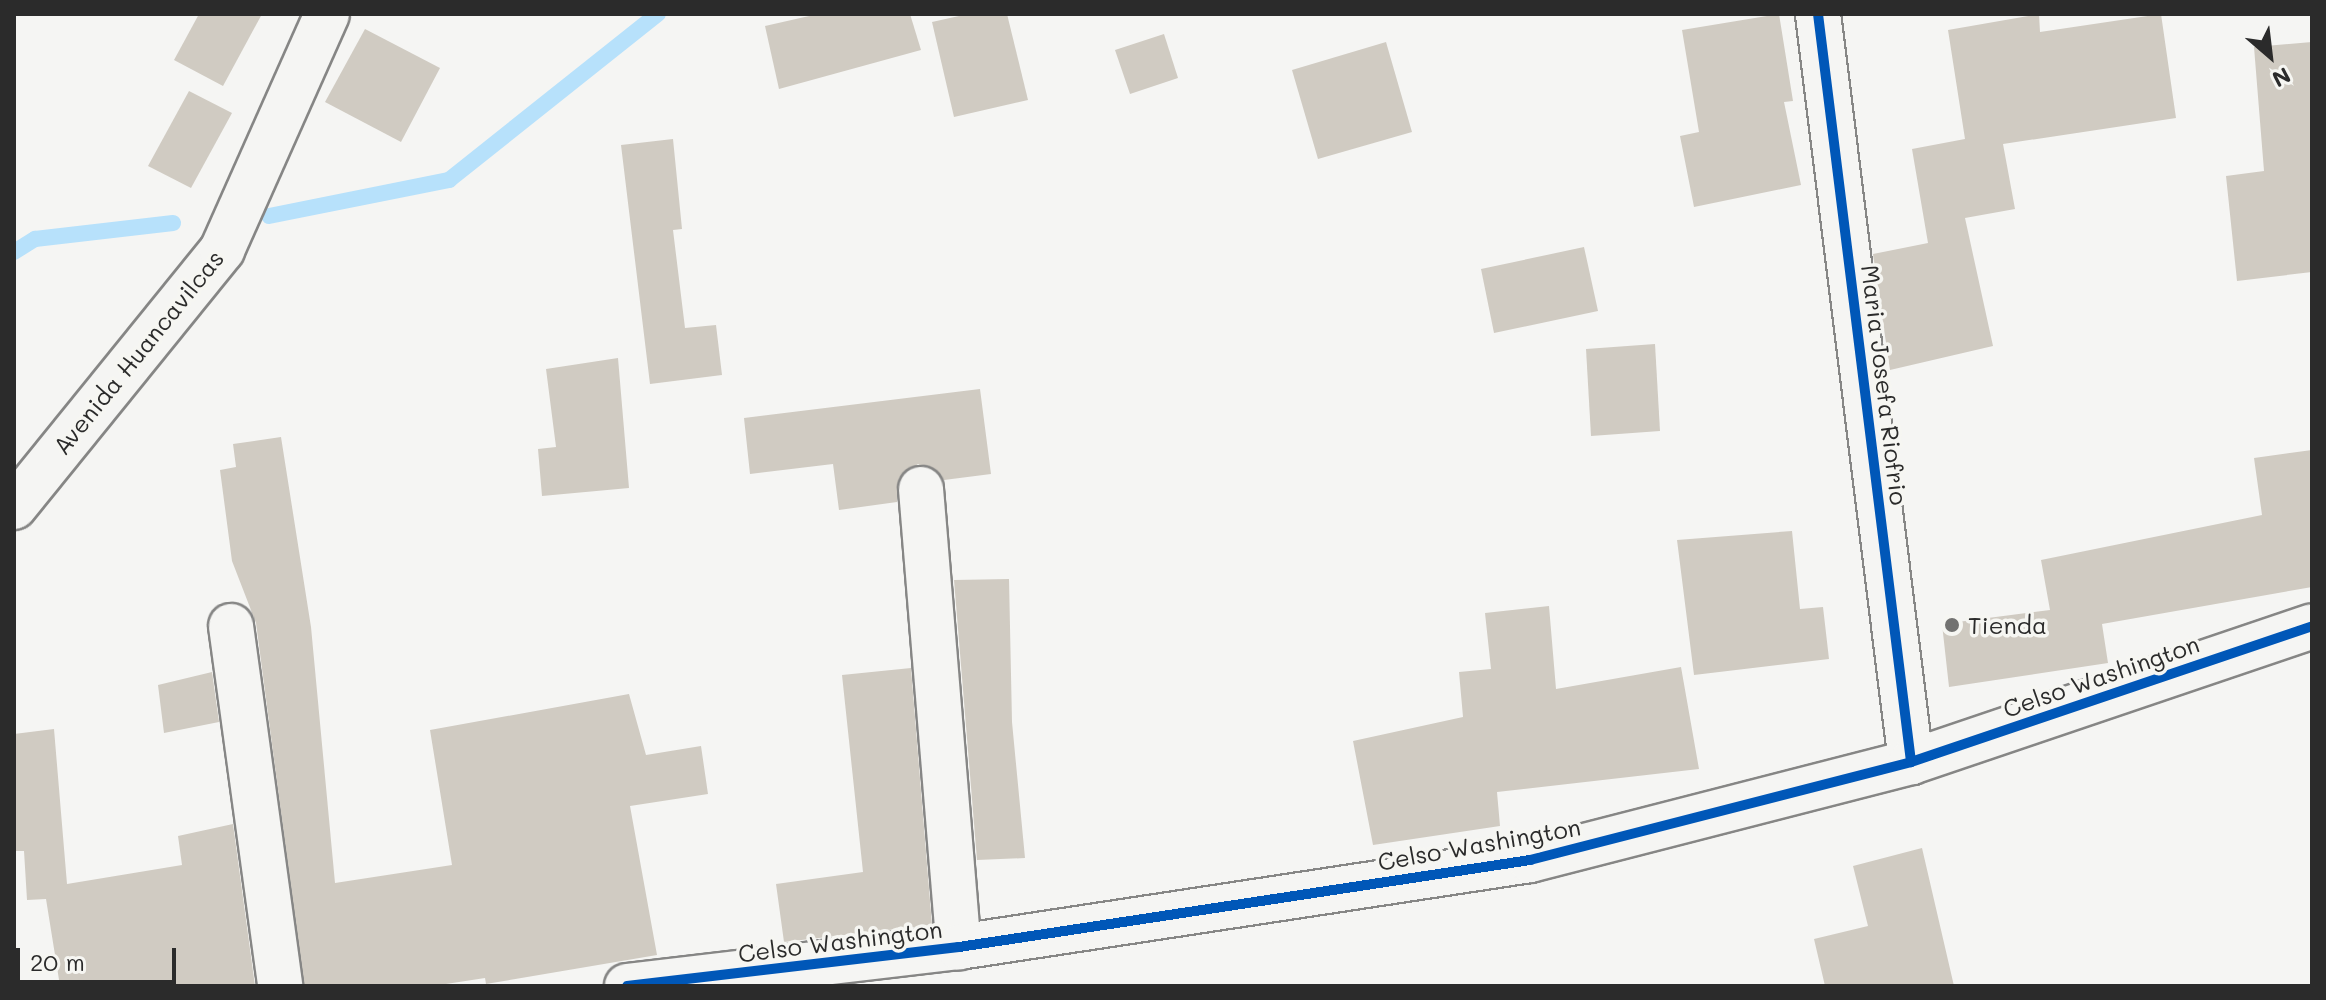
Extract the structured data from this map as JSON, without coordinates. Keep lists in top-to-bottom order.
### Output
{
  "streets": {
    "street": ["Avenida Huancavilcas", "Maria Josefa Riofrio", "Celso Washington"]
  },
  "crossings": [
    ["Maria Josefa Riofrio", "Celso Washington"]
  ],
  "places": ["Tienda"],
  "scale_bar": "20 m",
  "north": "bottom right"
}
